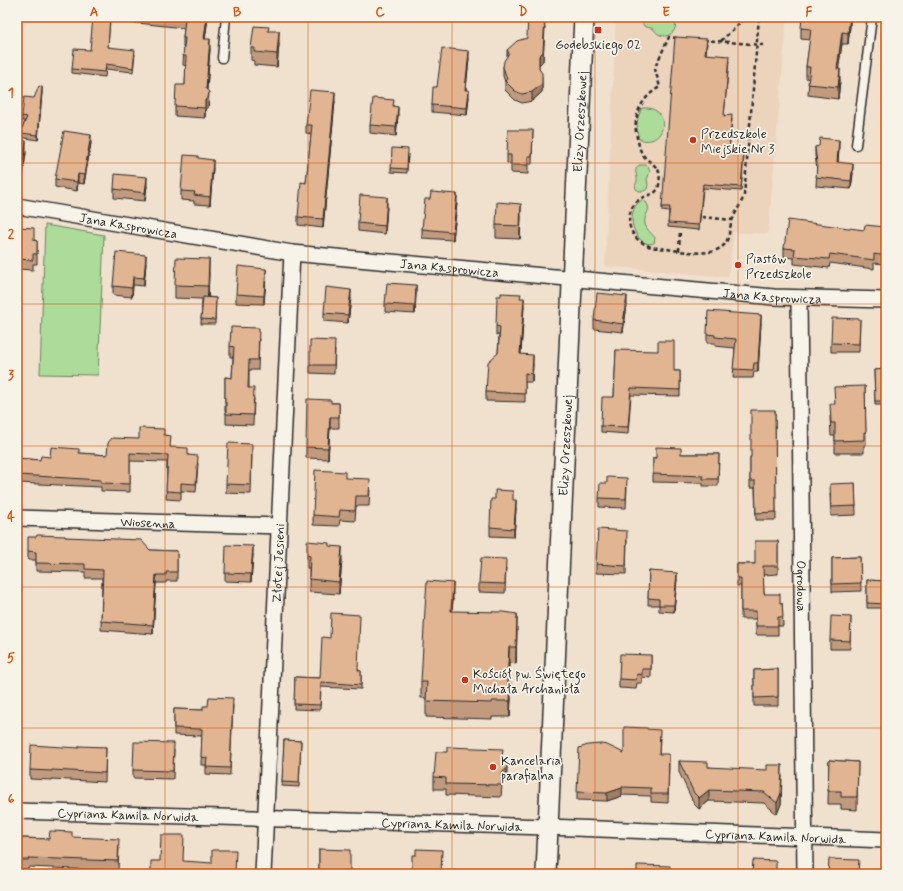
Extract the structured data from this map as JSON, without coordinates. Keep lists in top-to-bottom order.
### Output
{
  "streets": {
    "street": [
      "Elizy Orzeszkowej",
      "Jana Kasprowicza",
      "Wiosenna",
      "Złotej Jesieni",
      "Ogrodowa",
      "Cypriana Kamila Norwida"
    ]
  },
  "crossings": [
    ["Elizy Orzeszkowej", "Jana Kasprowicza"],
    ["Elizy Orzeszkowej", "Cypriana Kamila Norwida"],
    ["Jana Kasprowicza", "Złotej Jesieni"],
    ["Jana Kasprowicza", "Ogrodowa"],
    ["Wiosenna", "Złotej Jesieni"],
    ["Złotej Jesieni", "Cypriana Kamila Norwida"],
    ["Ogrodowa", "Cypriana Kamila Norwida"]
  ],
  "places": {
    "transit": ["Godebskiego 02"],
    "other": [
      "Przedszkole Miejskie Nr 3",
      "Piastów Przedszkole",
      "Kościół pw. Świętego Michała Archanioła",
      "Kancelaria parafialna"
    ]
  },
  "grid": {
    "columns": [
      "A",
      "B",
      "C",
      "D",
      "E",
      "F"
    ],
    "rows": [
      "1",
      "2",
      "3",
      "4",
      "5",
      "6"
    ]
  }
}
